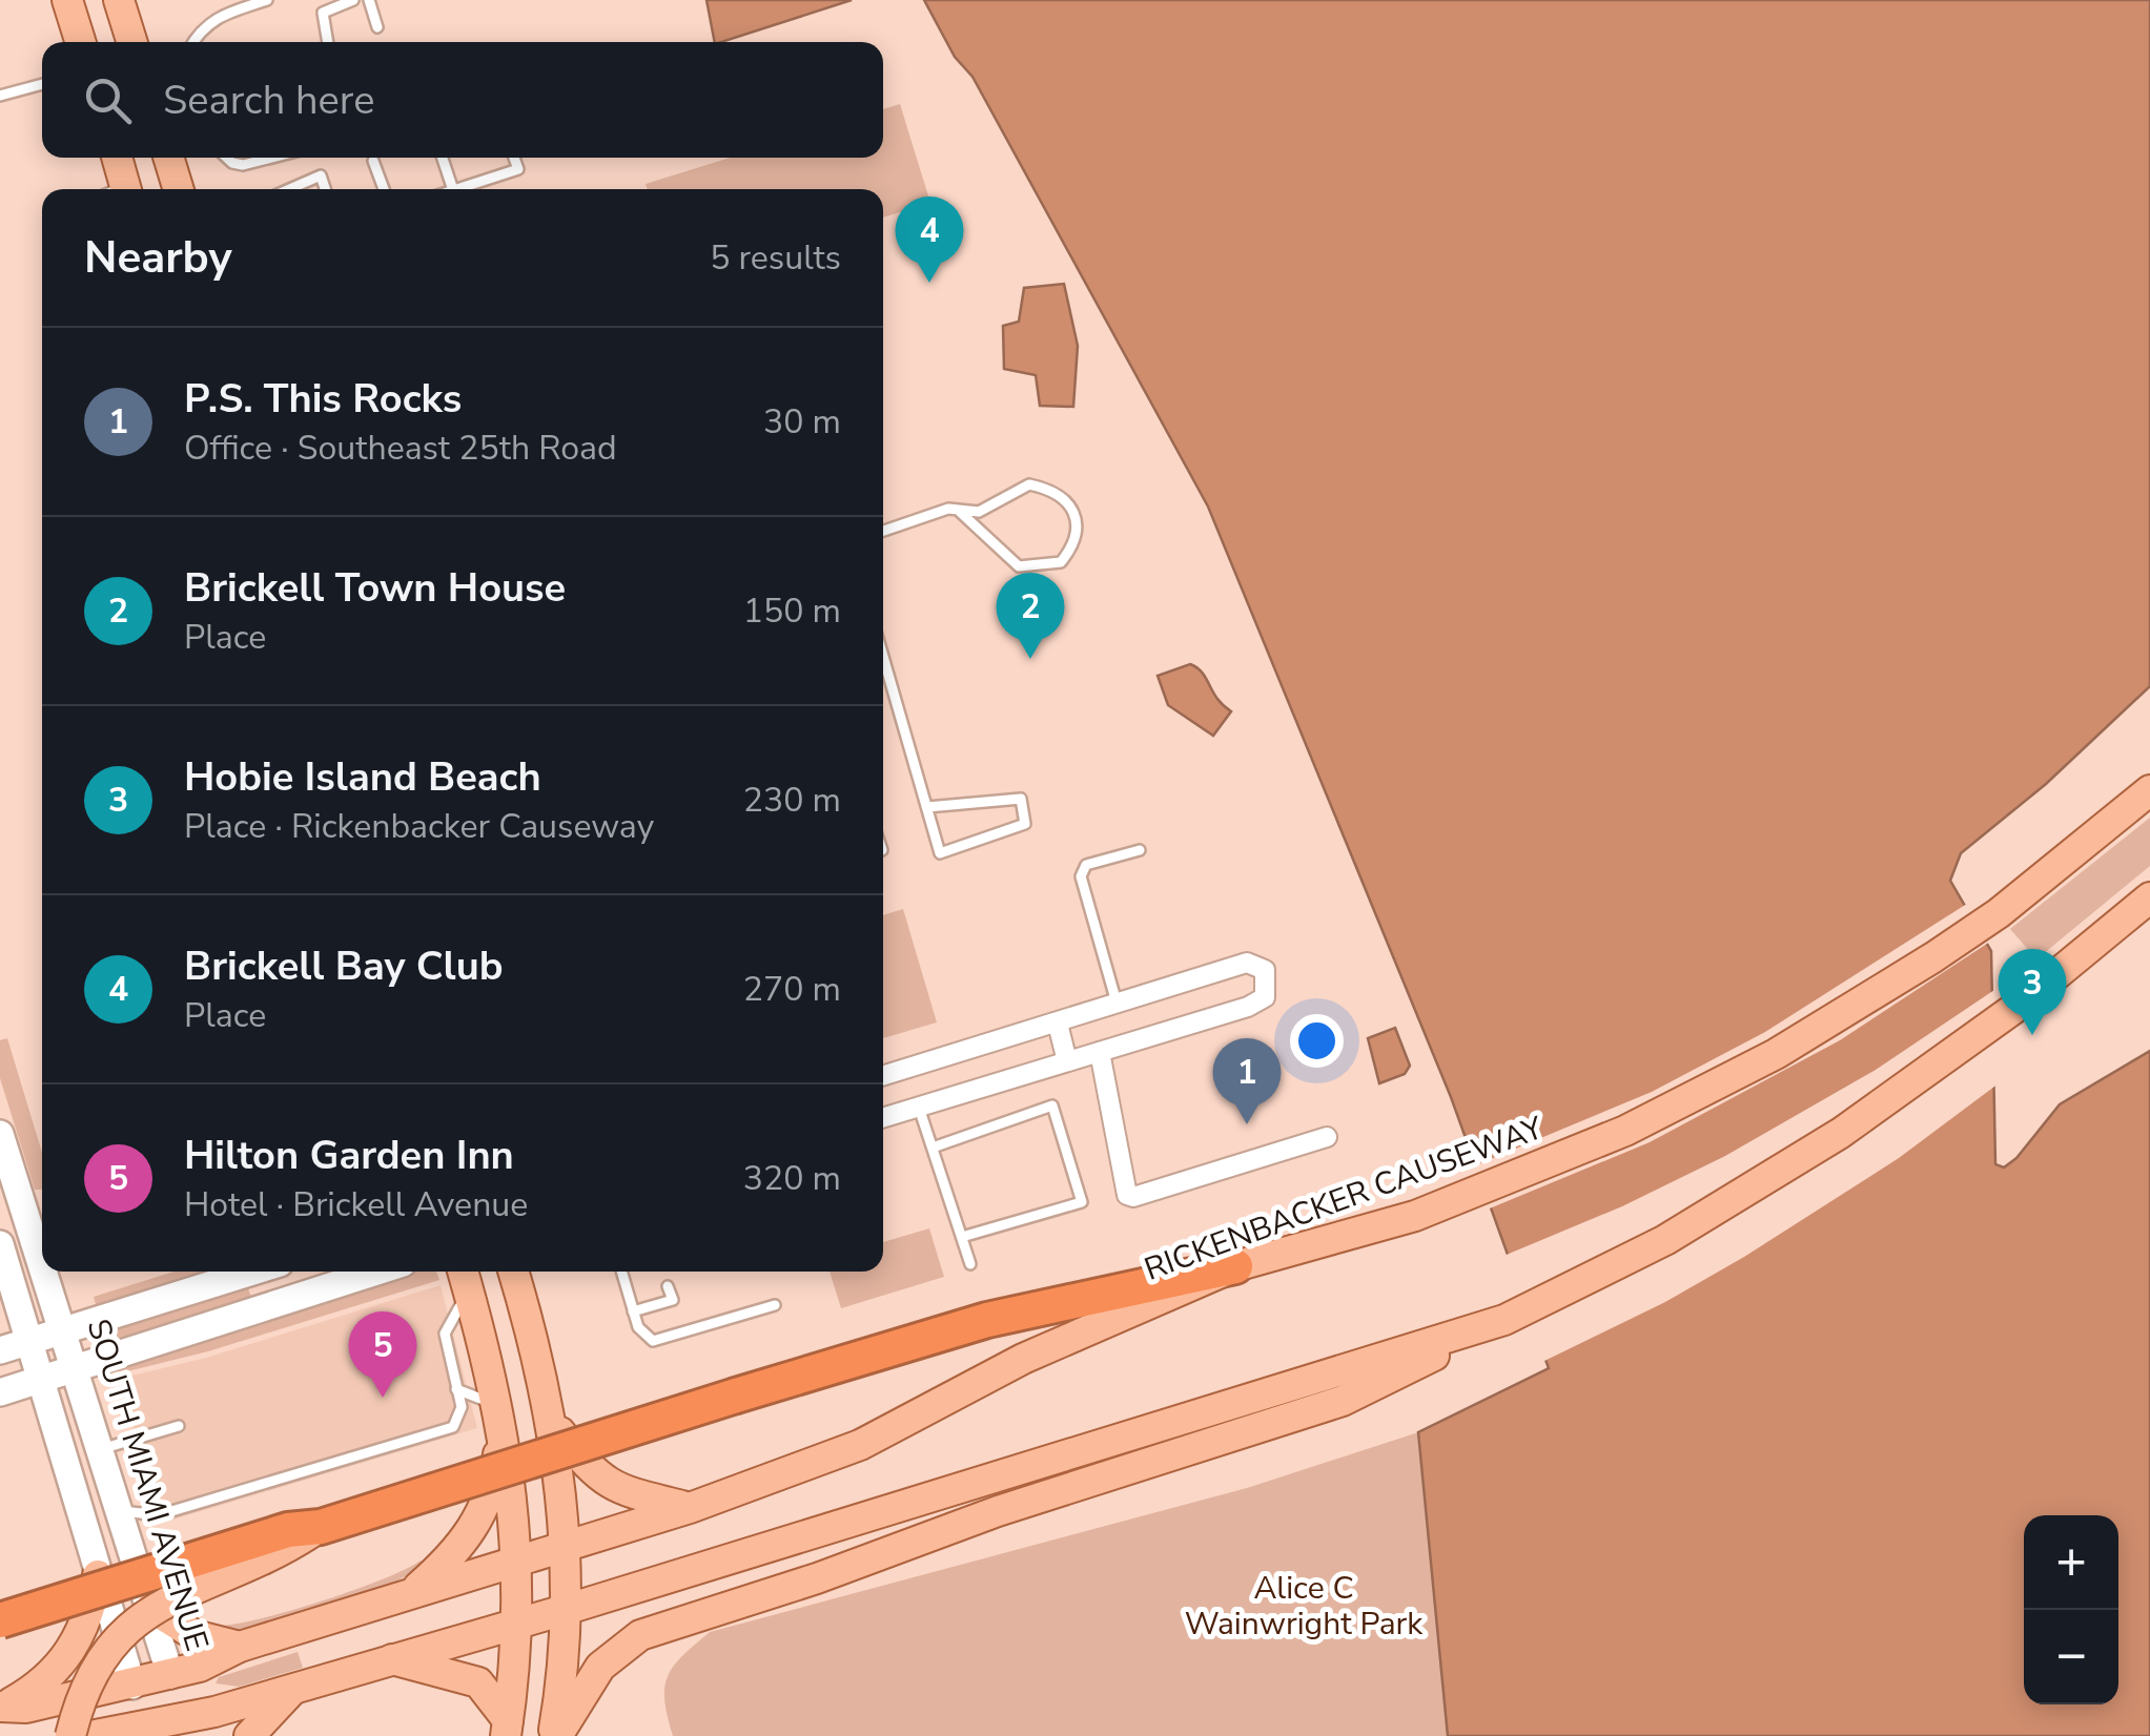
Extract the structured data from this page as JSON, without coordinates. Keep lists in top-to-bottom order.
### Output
{
  "streets": {
    "main road": ["RICKENBACKER CAUSEWAY", "SOUTH MIAMI AVENUE"]
  },
  "crossings": [
    ["RICKENBACKER CAUSEWAY", "SOUTH MIAMI AVENUE"]
  ],
  "parks": ["Alice C Wainwright Park"],
  "page": {
    "search": "Search here",
    "heading": ["Nearby", "5 results"],
    "pins": [
      "4",
      "2",
      "3",
      "1",
      "5"
    ],
    "list": [
      {
        "mark": "1",
        "name": "P.S. This Rocks",
        "note": "Office · Southeast 25th Road",
        "value": "30 m"
      },
      {
        "mark": "2",
        "name": "Brickell Town House",
        "note": "Place",
        "value": "150 m"
      },
      {
        "mark": "3",
        "name": "Hobie Island Beach",
        "note": "Place · Rickenbacker Causeway",
        "value": "230 m"
      },
      {
        "mark": "4",
        "name": "Brickell Bay Club",
        "note": "Place",
        "value": "270 m"
      },
      {
        "mark": "5",
        "name": "Hilton Garden Inn",
        "note": "Hotel · Brickell Avenue",
        "value": "320 m"
      }
    ],
    "map_buttons": ["+", "−"]
  }
}
